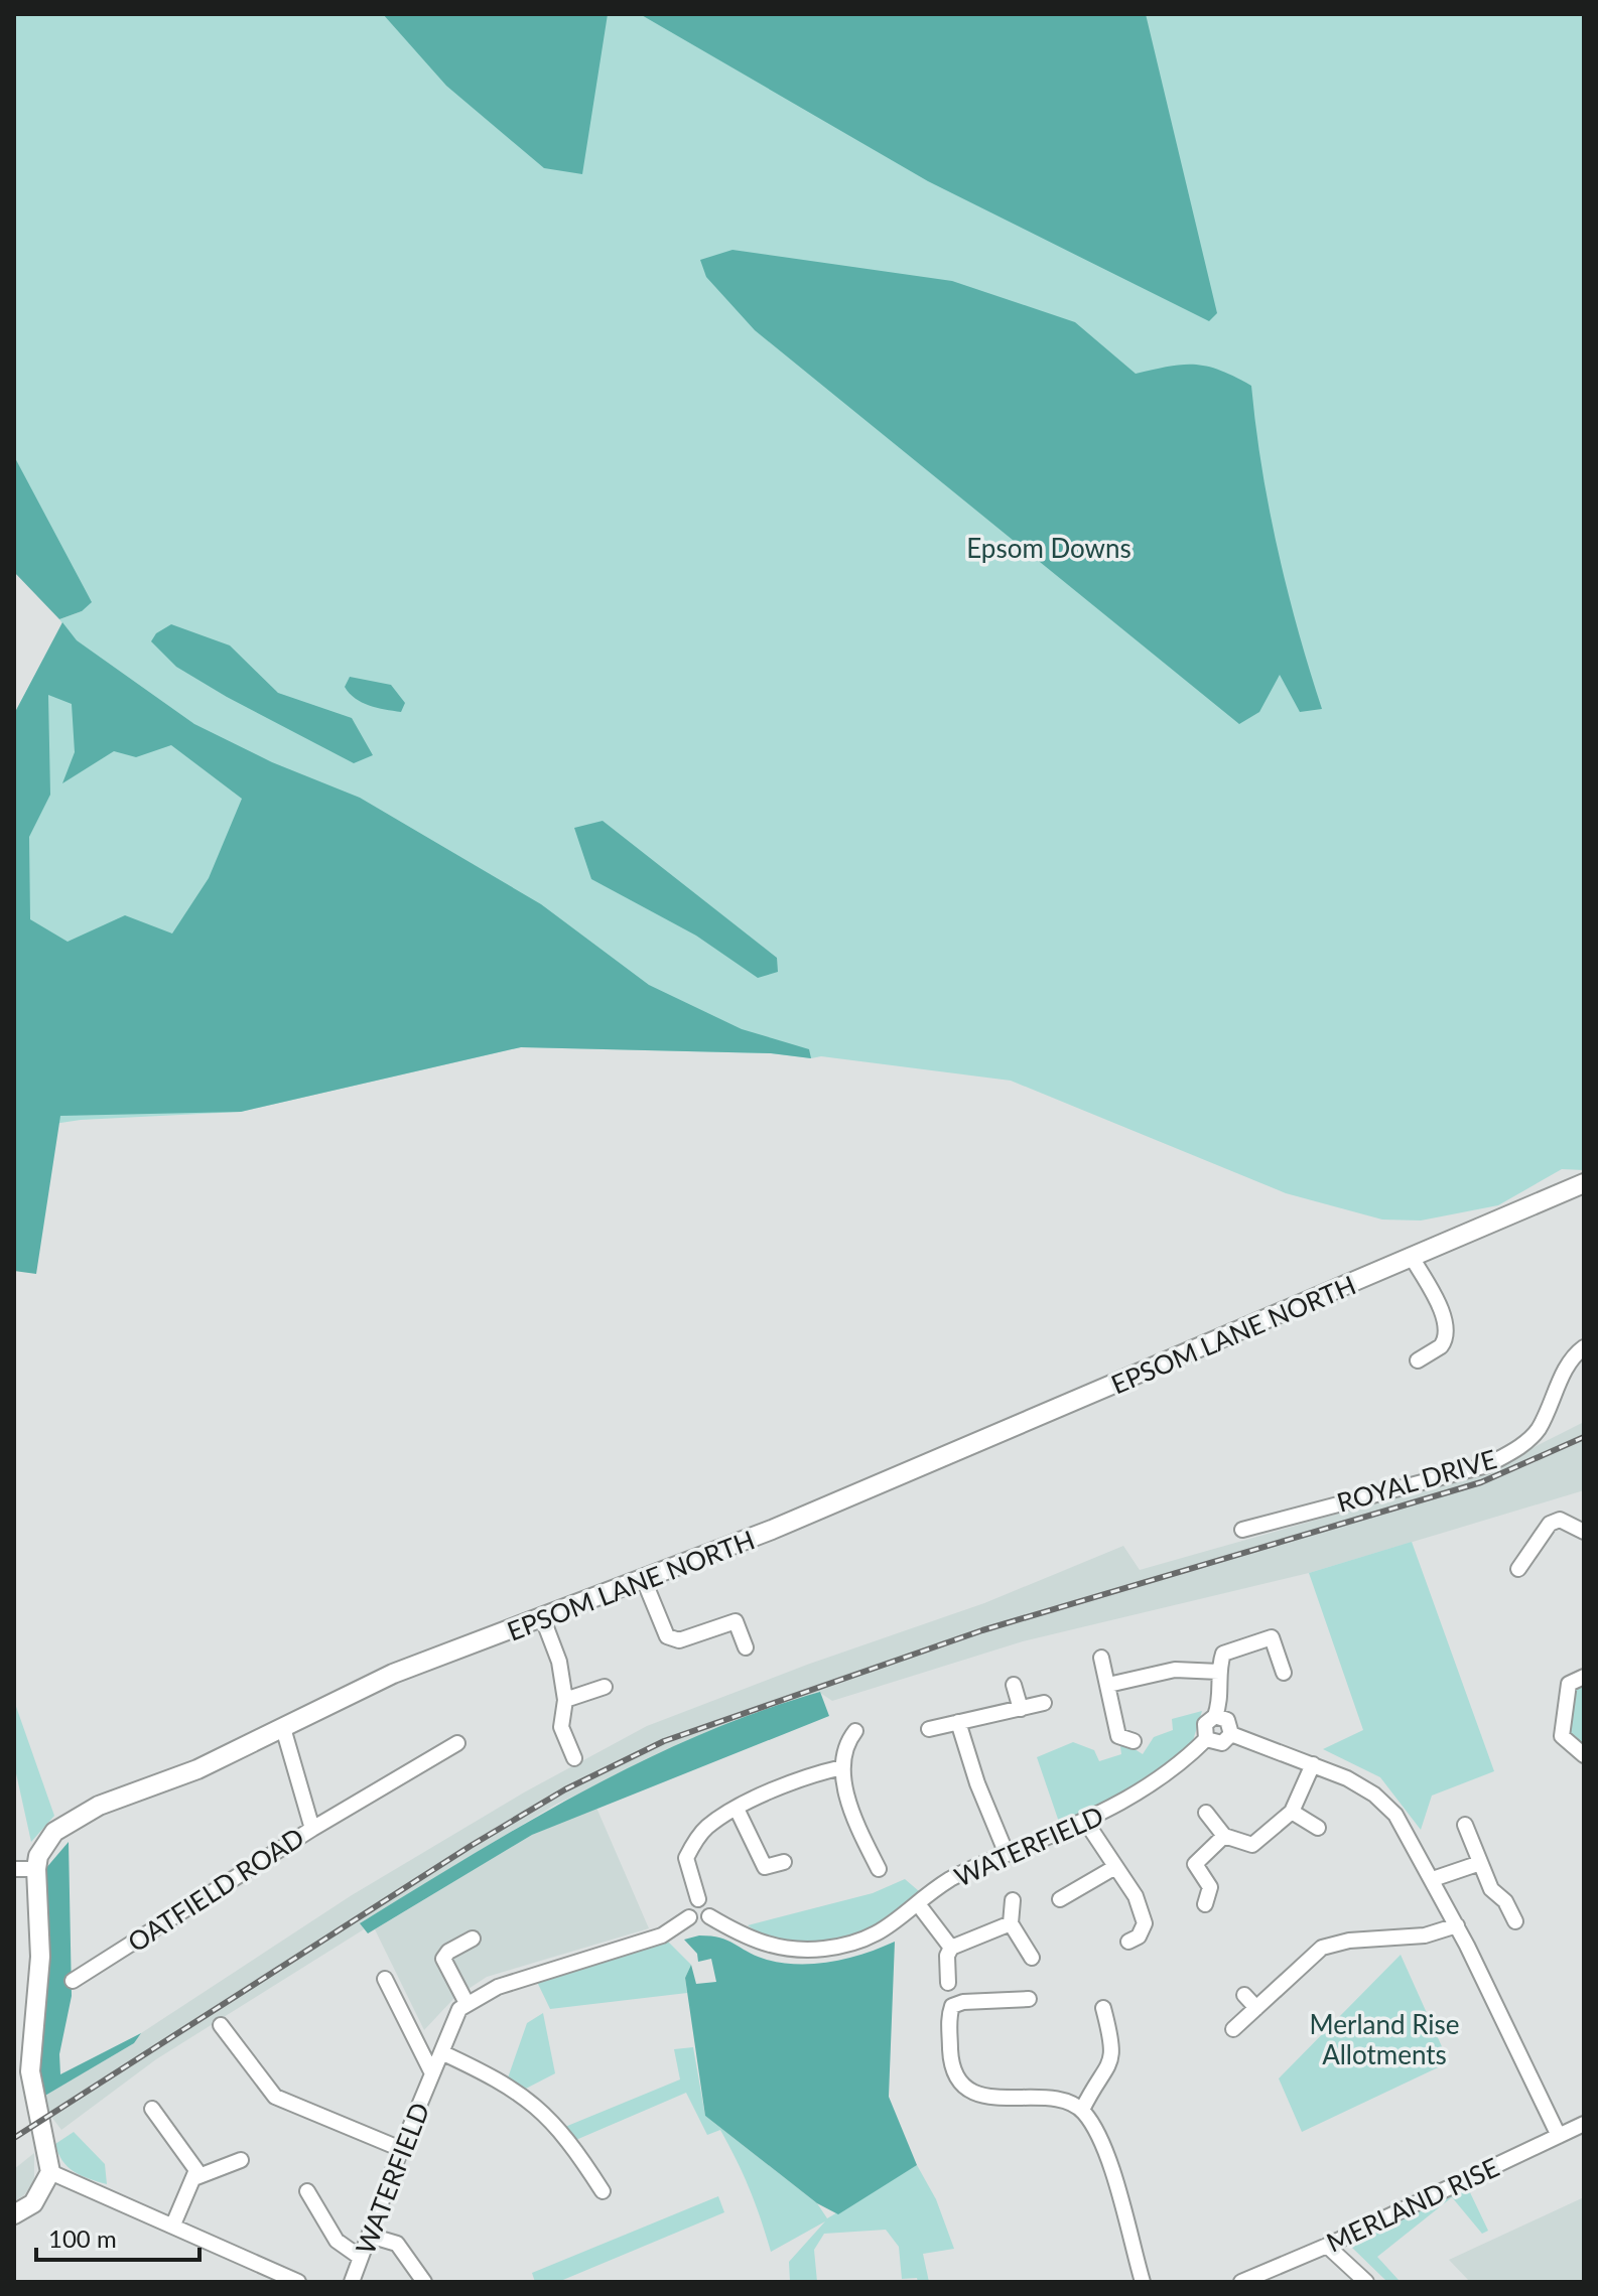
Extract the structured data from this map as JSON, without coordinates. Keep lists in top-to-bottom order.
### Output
{
  "streets": {
    "main road": ["EPSOM LANE NORTH"],
    "street": [
      "ROYAL DRIVE",
      "WATERFIELD",
      "OATFIELD ROAD",
      "MERLAND RISE"
    ]
  },
  "crossings": [
    ["EPSOM LANE NORTH", "OATFIELD ROAD"]
  ],
  "parks": ["Epsom Downs", "Merland Rise Allotments"],
  "scale_bar": "100 m"
}
